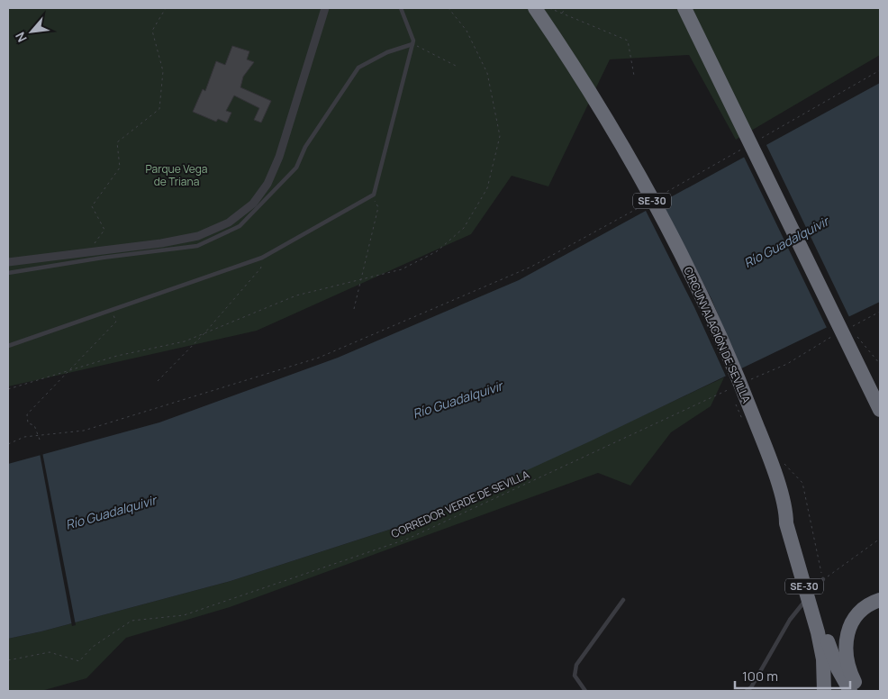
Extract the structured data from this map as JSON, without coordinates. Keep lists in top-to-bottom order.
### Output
{
  "streets": {
    "highway": ["SE-30", "CIRCUNVALACIÓN DE SEVILLA"],
    "path": ["CORREDOR VERDE DE SEVILLA"]
  },
  "water": ["Río Guadalquivir"],
  "parks": ["Parque Vega de Triana"],
  "scale_bar": "100 m",
  "north": "bottom left"
}
